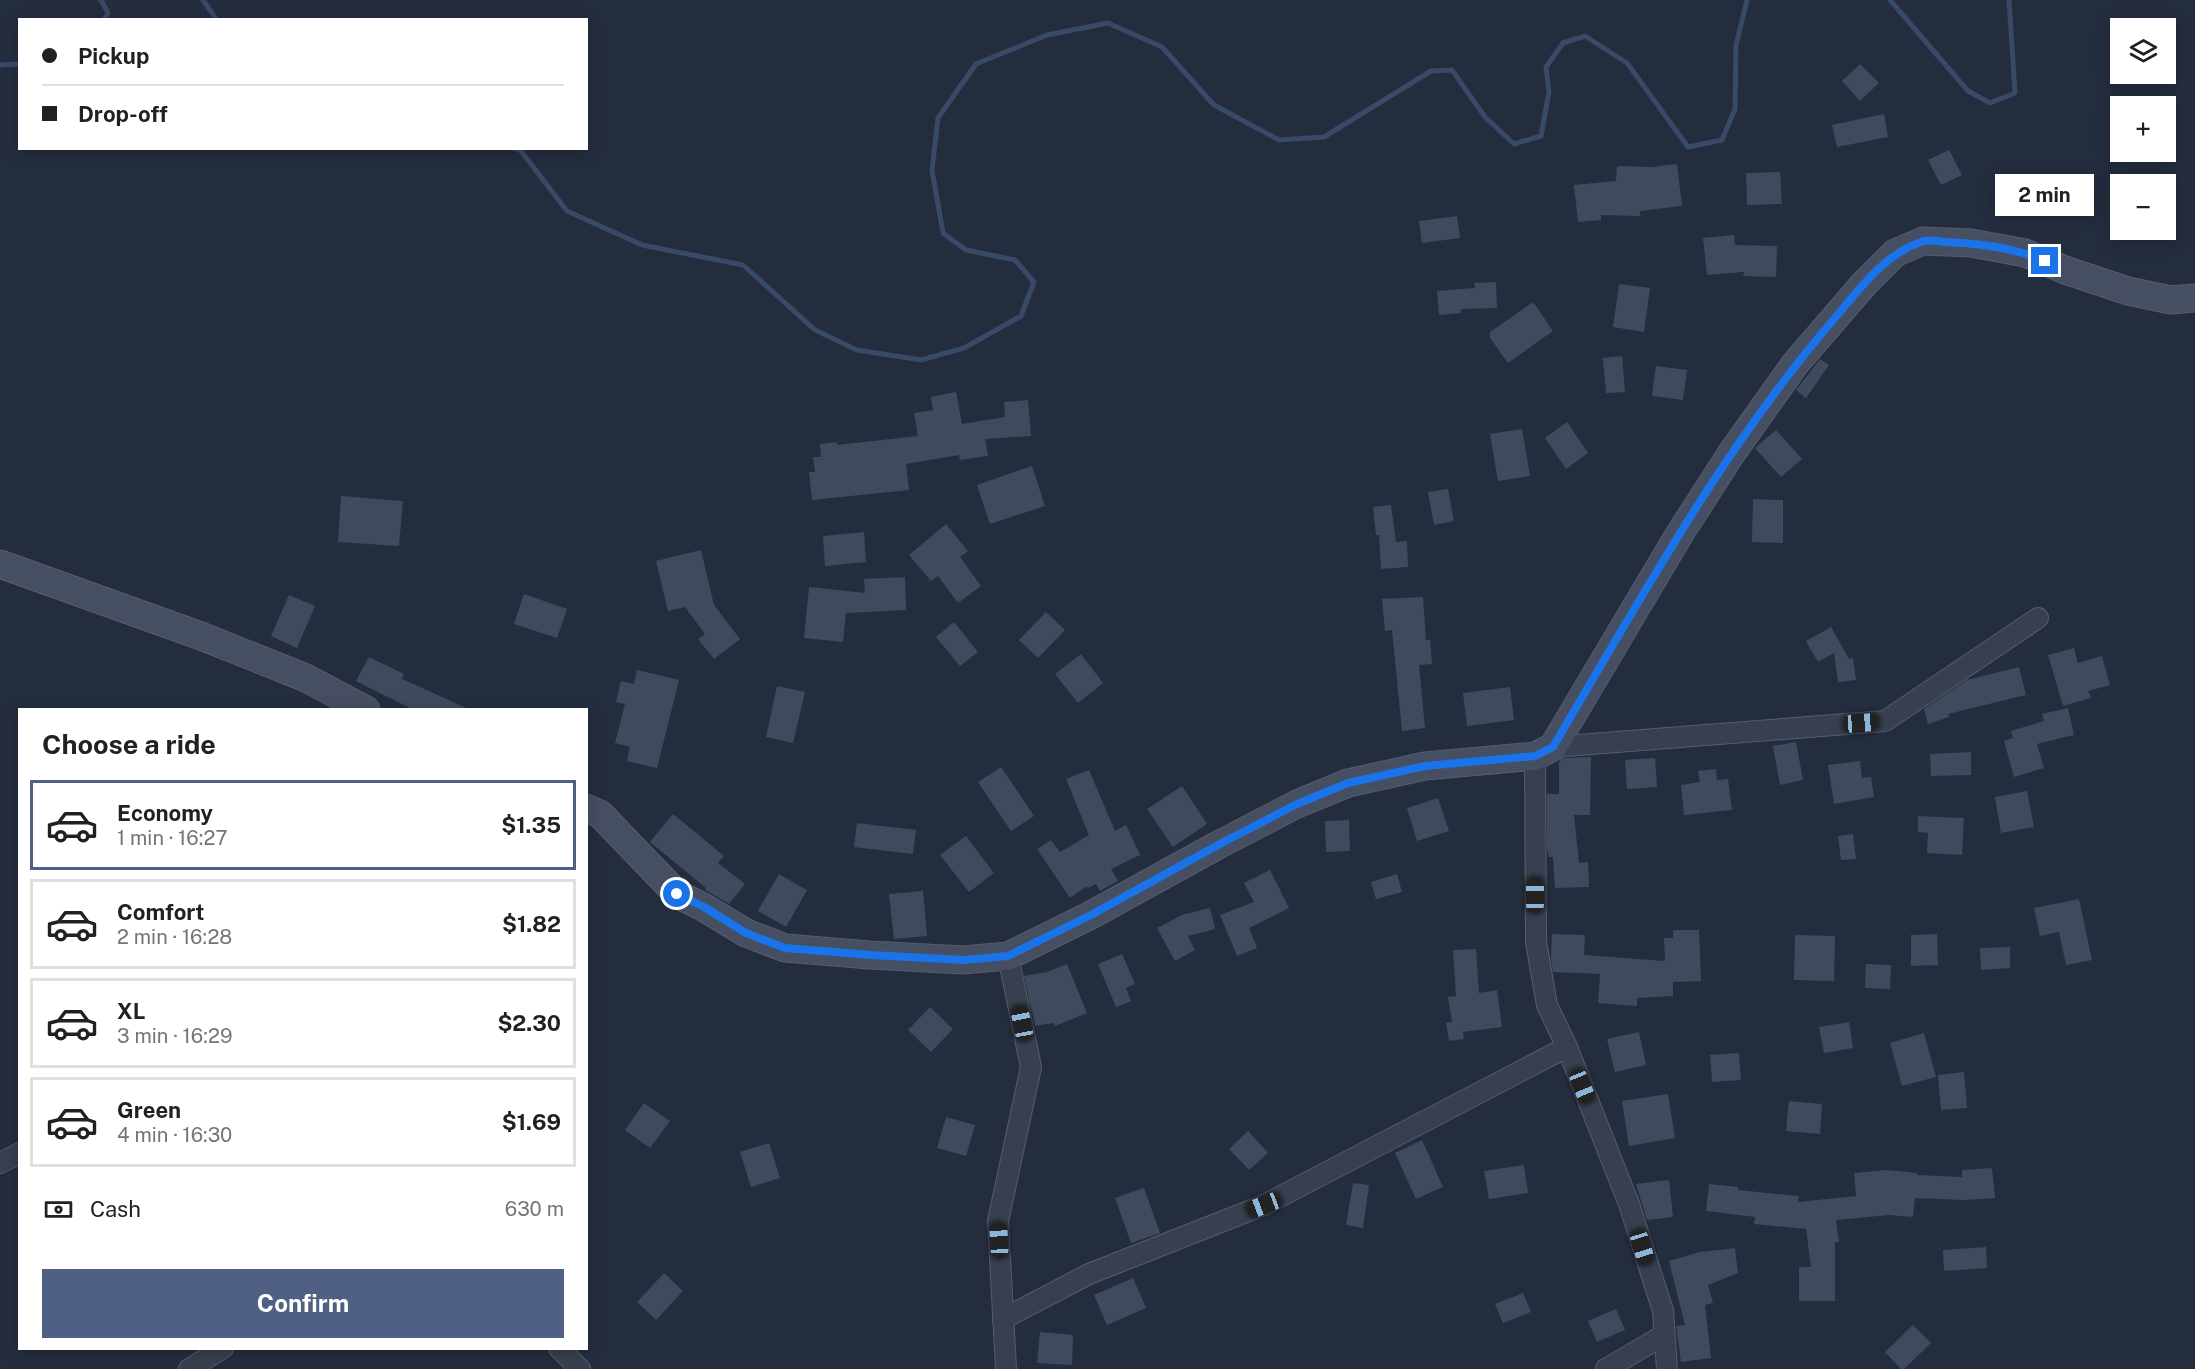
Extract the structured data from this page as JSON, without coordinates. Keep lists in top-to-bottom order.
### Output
{
  "page": {
    "map_buttons": ["+", "−"],
    "banner": ["Pickup", "Drop-off"],
    "bubble": "2 min",
    "heading": "Choose a ride",
    "list": [
      {
        "name": "Economy",
        "note": "1 min · 16:27",
        "value": "$1.35"
      },
      {
        "name": "Comfort",
        "note": "2 min · 16:28",
        "value": "$1.82"
      },
      {
        "name": "XL",
        "note": "3 min · 16:29",
        "value": "$2.30"
      },
      {
        "name": "Green",
        "note": "4 min · 16:30",
        "value": "$1.69"
      }
    ],
    "pay": ["Cash", "630 m"],
    "buttons": "Confirm"
  }
}
